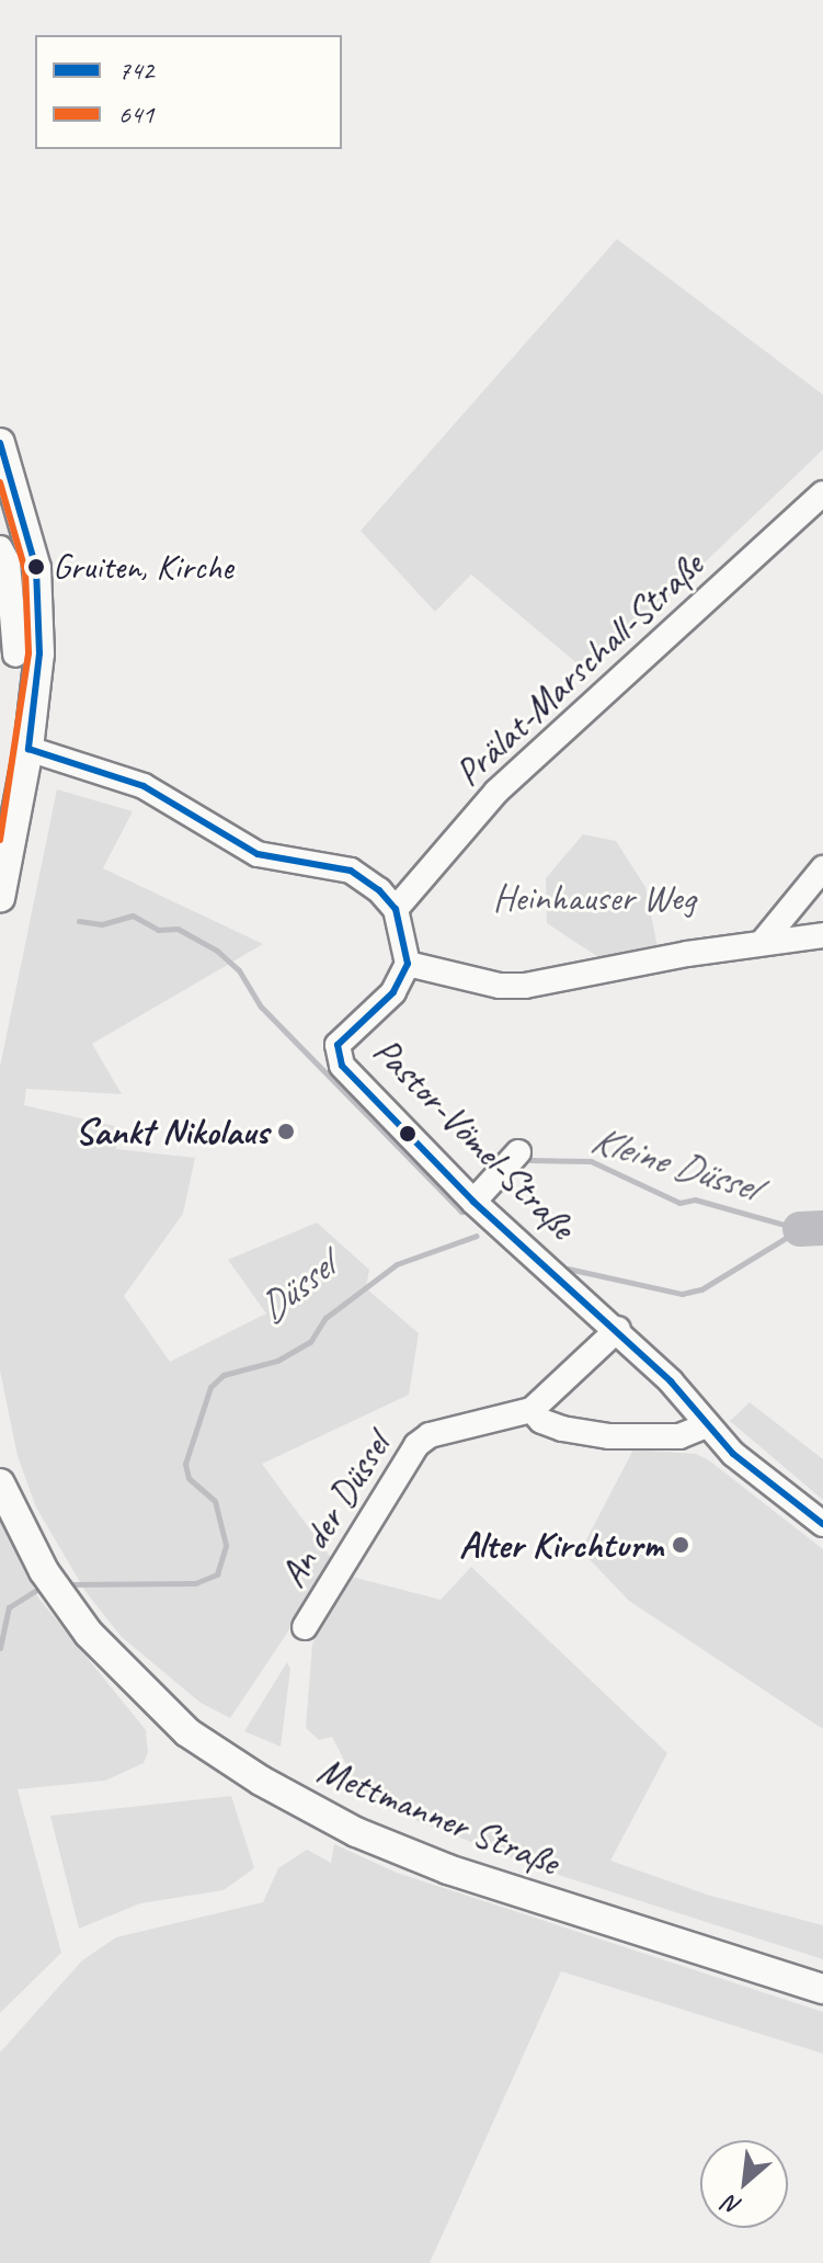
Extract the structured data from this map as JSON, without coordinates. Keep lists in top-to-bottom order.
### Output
{
  "streets": {
    "main road": ["Mettmanner Straße"],
    "street": ["Prälat-Marschall-Straße", "Pastor-Vömel-Straße", "An der Düssel"]
  },
  "water": ["Kleine Düssel", "Düssel"],
  "parks": ["Heinhauser Weg"],
  "places": ["Gruiten, Kirche", "Sankt Nikolaus", "Alter Kirchturm"],
  "lines": ["transit line 742", "transit line 641"],
  "legend": ["742", "641"],
  "north": "bottom left"
}
